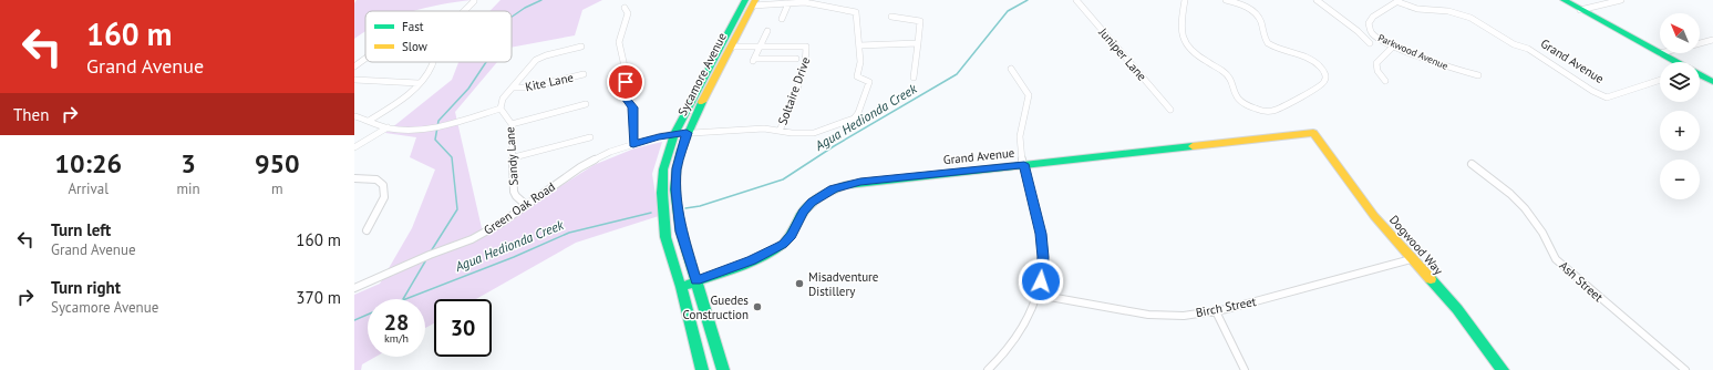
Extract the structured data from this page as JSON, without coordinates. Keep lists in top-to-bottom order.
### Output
{
  "streets": {
    "main road": ["Grand Avenue", "Sycamore Avenue", "Dogwood Way"],
    "street": [
      "Parkwood Avenue",
      "Juniper Lane",
      "Kite Lane",
      "Soltaire Drive",
      "Sandy Lane",
      "Green Oak Road",
      "Ash Street",
      "Birch Street"
    ]
  },
  "crossings": [
    ["Parkwood Avenue", "Grand Avenue"],
    ["Grand Avenue", "Sycamore Avenue"],
    ["Grand Avenue", "Dogwood Way"],
    ["Sycamore Avenue", "Soltaire Drive"],
    ["Sycamore Avenue", "Green Oak Road"],
    ["Sandy Lane", "Green Oak Road"],
    ["Dogwood Way", "Birch Street"]
  ],
  "water": ["Agua Hedionda Creek"],
  "places": ["Misadventure Distillery", "Guedes Construction"],
  "legend": ["Fast", "Slow"],
  "north": "top left",
  "page": {
    "turn": ["160 m", "Grand Avenue"],
    "map_buttons": ["+", "−"],
    "then": "Then",
    "eta": [
      "10:26",
      "Arrival",
      "3",
      "min",
      "950",
      "m"
    ],
    "list": [
      {
        "name": "Turn left",
        "note": "Grand Avenue",
        "value": "160 m"
      },
      {
        "name": "Turn right",
        "note": "Sycamore Avenue",
        "value": "370 m"
      }
    ],
    "speed": "28 km/h",
    "limit": "30"
  }
}
